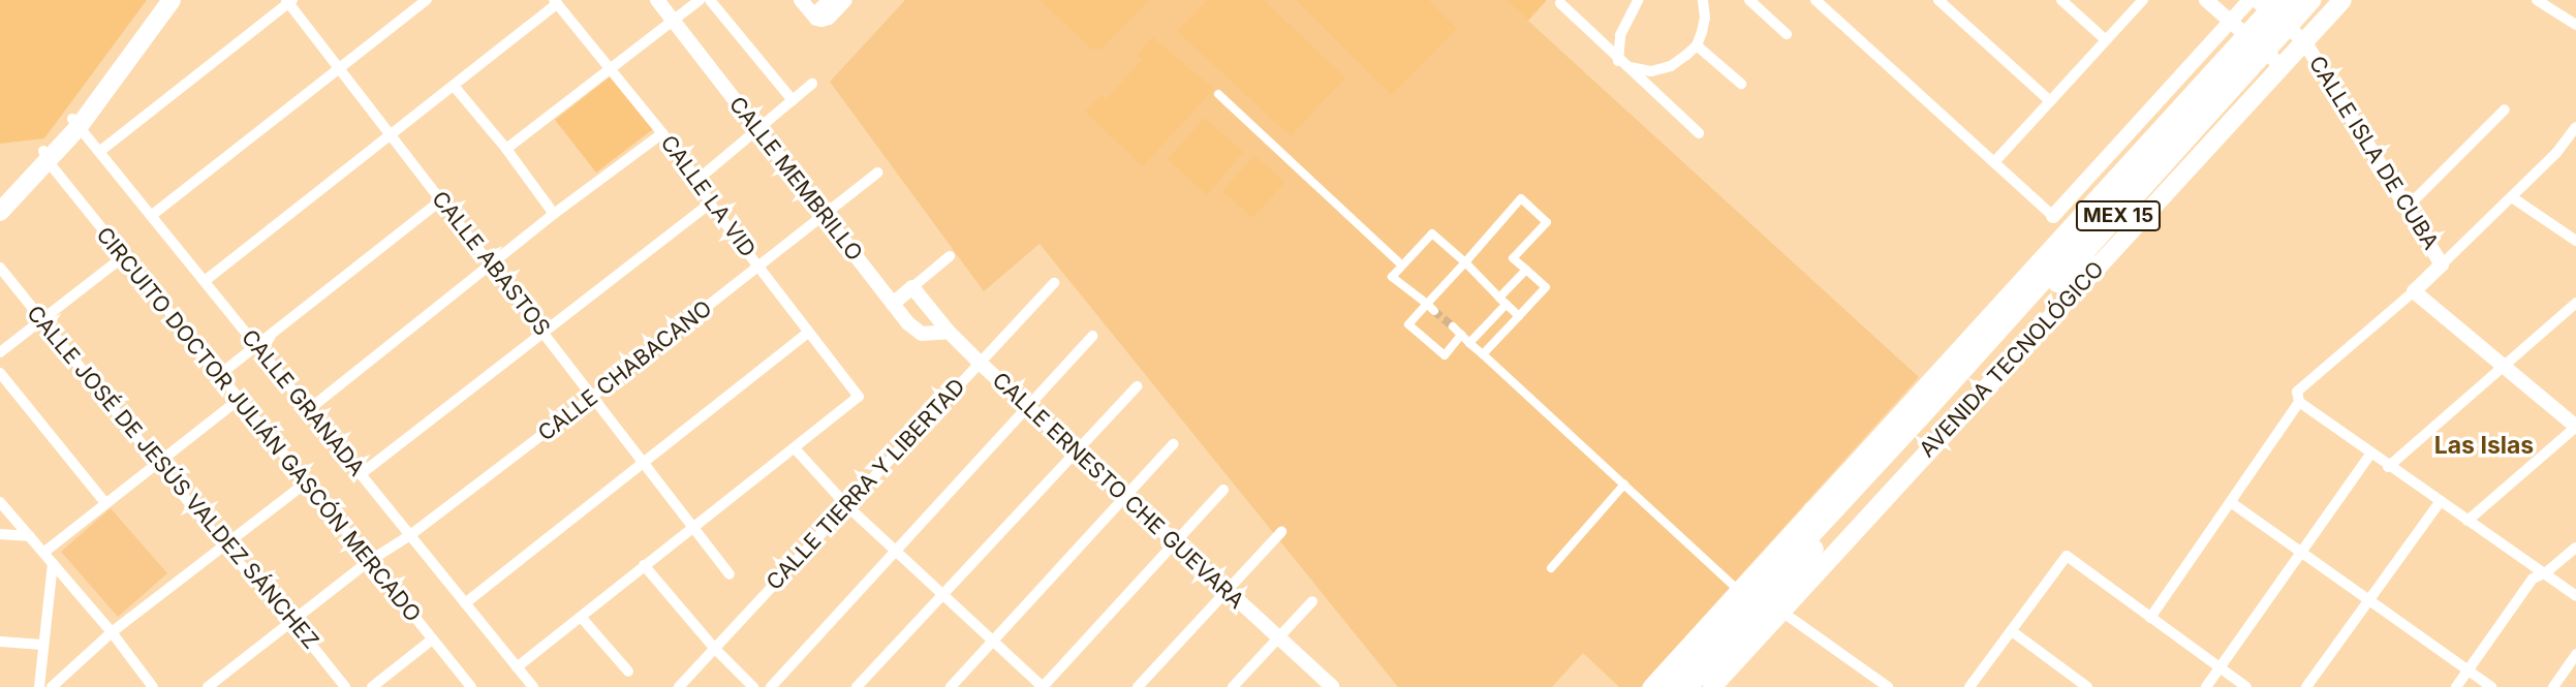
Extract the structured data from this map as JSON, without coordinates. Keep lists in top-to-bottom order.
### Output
{
  "streets": {
    "main road": ["MEX 15", "AVENIDA TECNOLÓGICO"],
    "street": [
      "CALLE ISLA DE CUBA",
      "CALLE MEMBRILLO",
      "CALLE LA VID",
      "CALLE ABASTOS",
      "CALLE CHABACANO",
      "CALLE GRANADA",
      "CIRCUITO DOCTOR JULIÁN GASCÓN MERCADO",
      "CALLE JOSÉ DE JESÚS VALDEZ SÁNCHEZ",
      "CALLE TIERRA Y LIBERTAD",
      "CALLE ERNESTO CHE GUEVARA"
    ]
  },
  "crossings": [
    ["CALLE ISLA DE CUBA", "AVENIDA TECNOLÓGICO"],
    ["CALLE MEMBRILLO", "CALLE CHABACANO"],
    ["CALLE MEMBRILLO", "CALLE ERNESTO CHE GUEVARA"],
    ["CALLE LA VID", "CALLE CHABACANO"],
    ["CALLE ABASTOS", "CALLE CHABACANO"],
    ["CALLE CHABACANO", "CALLE GRANADA"],
    ["CALLE CHABACANO", "CIRCUITO DOCTOR JULIÁN GASCÓN MERCADO"],
    ["CALLE CHABACANO", "CALLE JOSÉ DE JESÚS VALDEZ SÁNCHEZ"],
    ["CALLE TIERRA Y LIBERTAD", "CALLE ERNESTO CHE GUEVARA"]
  ],
  "districts": ["Las Islas"]
}
